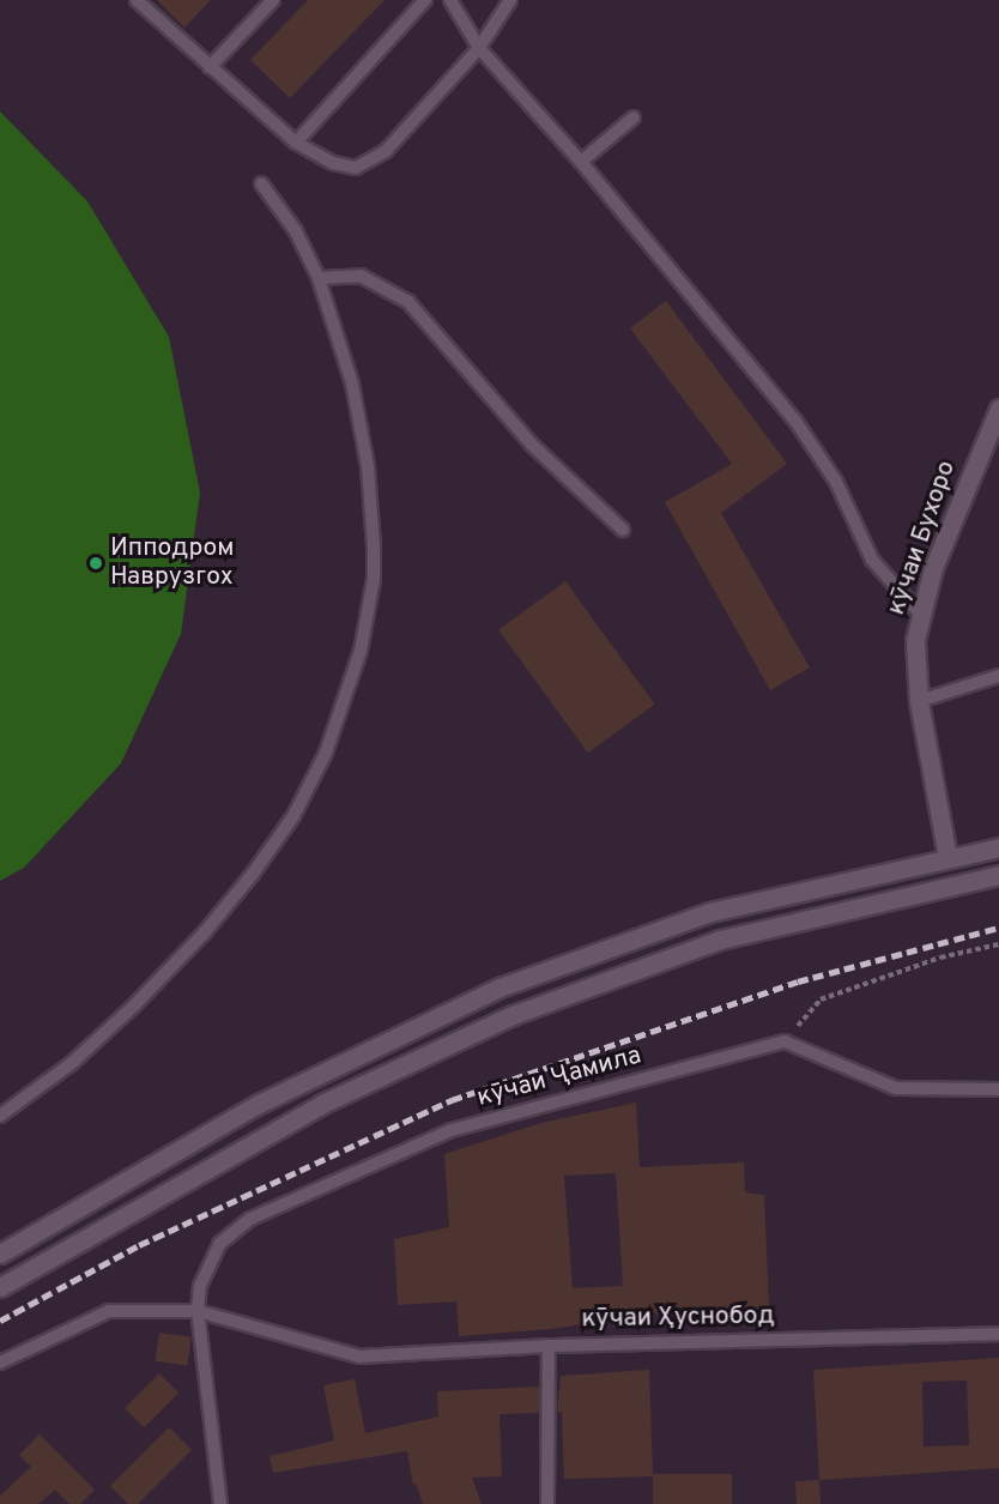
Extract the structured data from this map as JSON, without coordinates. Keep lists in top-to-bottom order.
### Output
{
  "streets": {
    "street": ["кӯчаи Бухоро"],
    "lane": ["кӯчаи Ҷамила", "кӯчаи Ҳуснобод"]
  },
  "crossings": [
    ["кӯчаи Ҷамила", "кӯчаи Ҳуснобод"]
  ],
  "places": ["Ипподром Наврузгох"]
}
